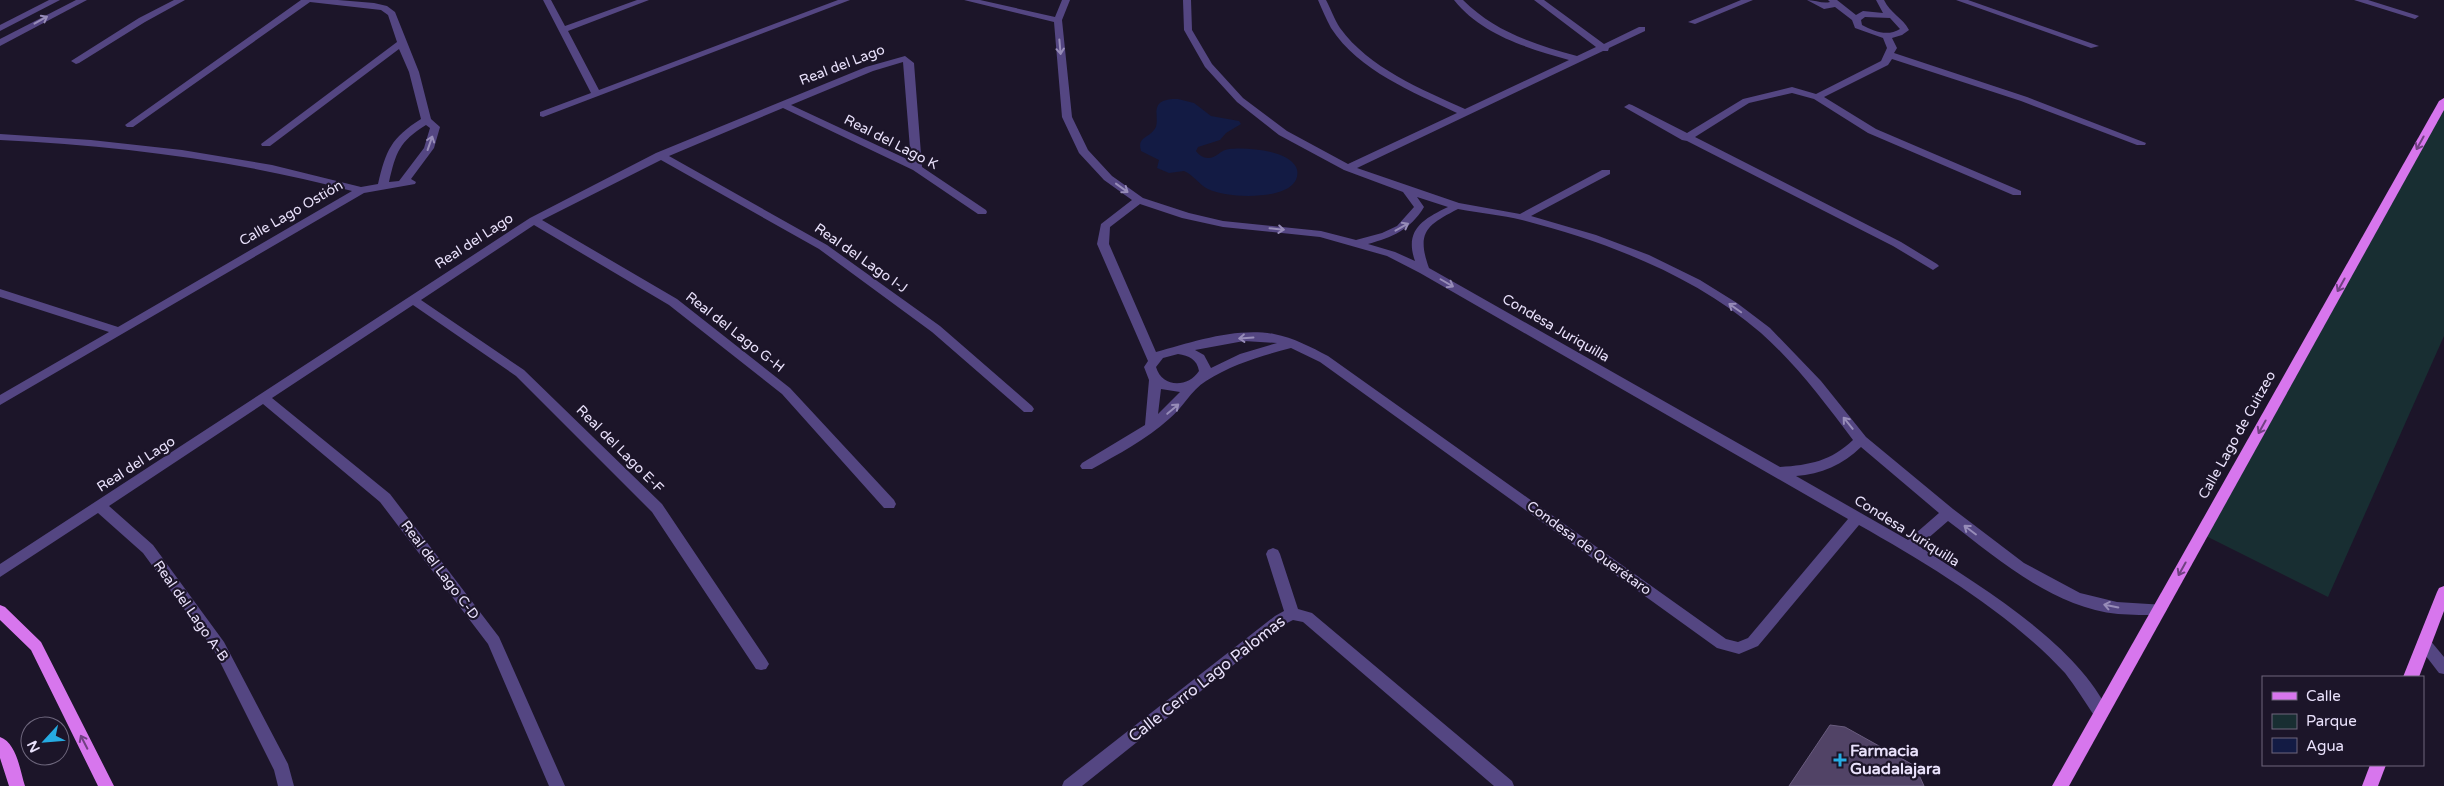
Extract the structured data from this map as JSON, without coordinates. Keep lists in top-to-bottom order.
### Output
{
  "streets": {
    "main road": ["Calle Lago de Cuitzeo"],
    "street": [
      "Real del Lago",
      "Real del Lago K",
      "Calle Lago Ostión",
      "Real del Lago I-J",
      "Condesa Juriquilla",
      "Real del Lago G-H",
      "Real del Lago E-F",
      "Condesa de Querétaro",
      "Real del Lago C-D",
      "Real del Lago A-B",
      "Calle Cerro Lago Palomas"
    ]
  },
  "crossings": [
    ["Real del Lago", "Real del Lago K"],
    ["Real del Lago", "Real del Lago I-J"],
    ["Real del Lago", "Real del Lago G-H"],
    ["Real del Lago", "Real del Lago E-F"],
    ["Real del Lago", "Real del Lago C-D"],
    ["Real del Lago", "Real del Lago A-B"],
    ["Condesa Juriquilla", "Calle Lago de Cuitzeo"],
    ["Condesa Juriquilla", "Condesa de Querétaro"]
  ],
  "one_way": ["Calle Lago de Cuitzeo"],
  "places": {
    "health": ["Farmacia Guadalajara"]
  },
  "legend": ["Calle", "Parque", "Agua"],
  "north": "bottom left"
}
